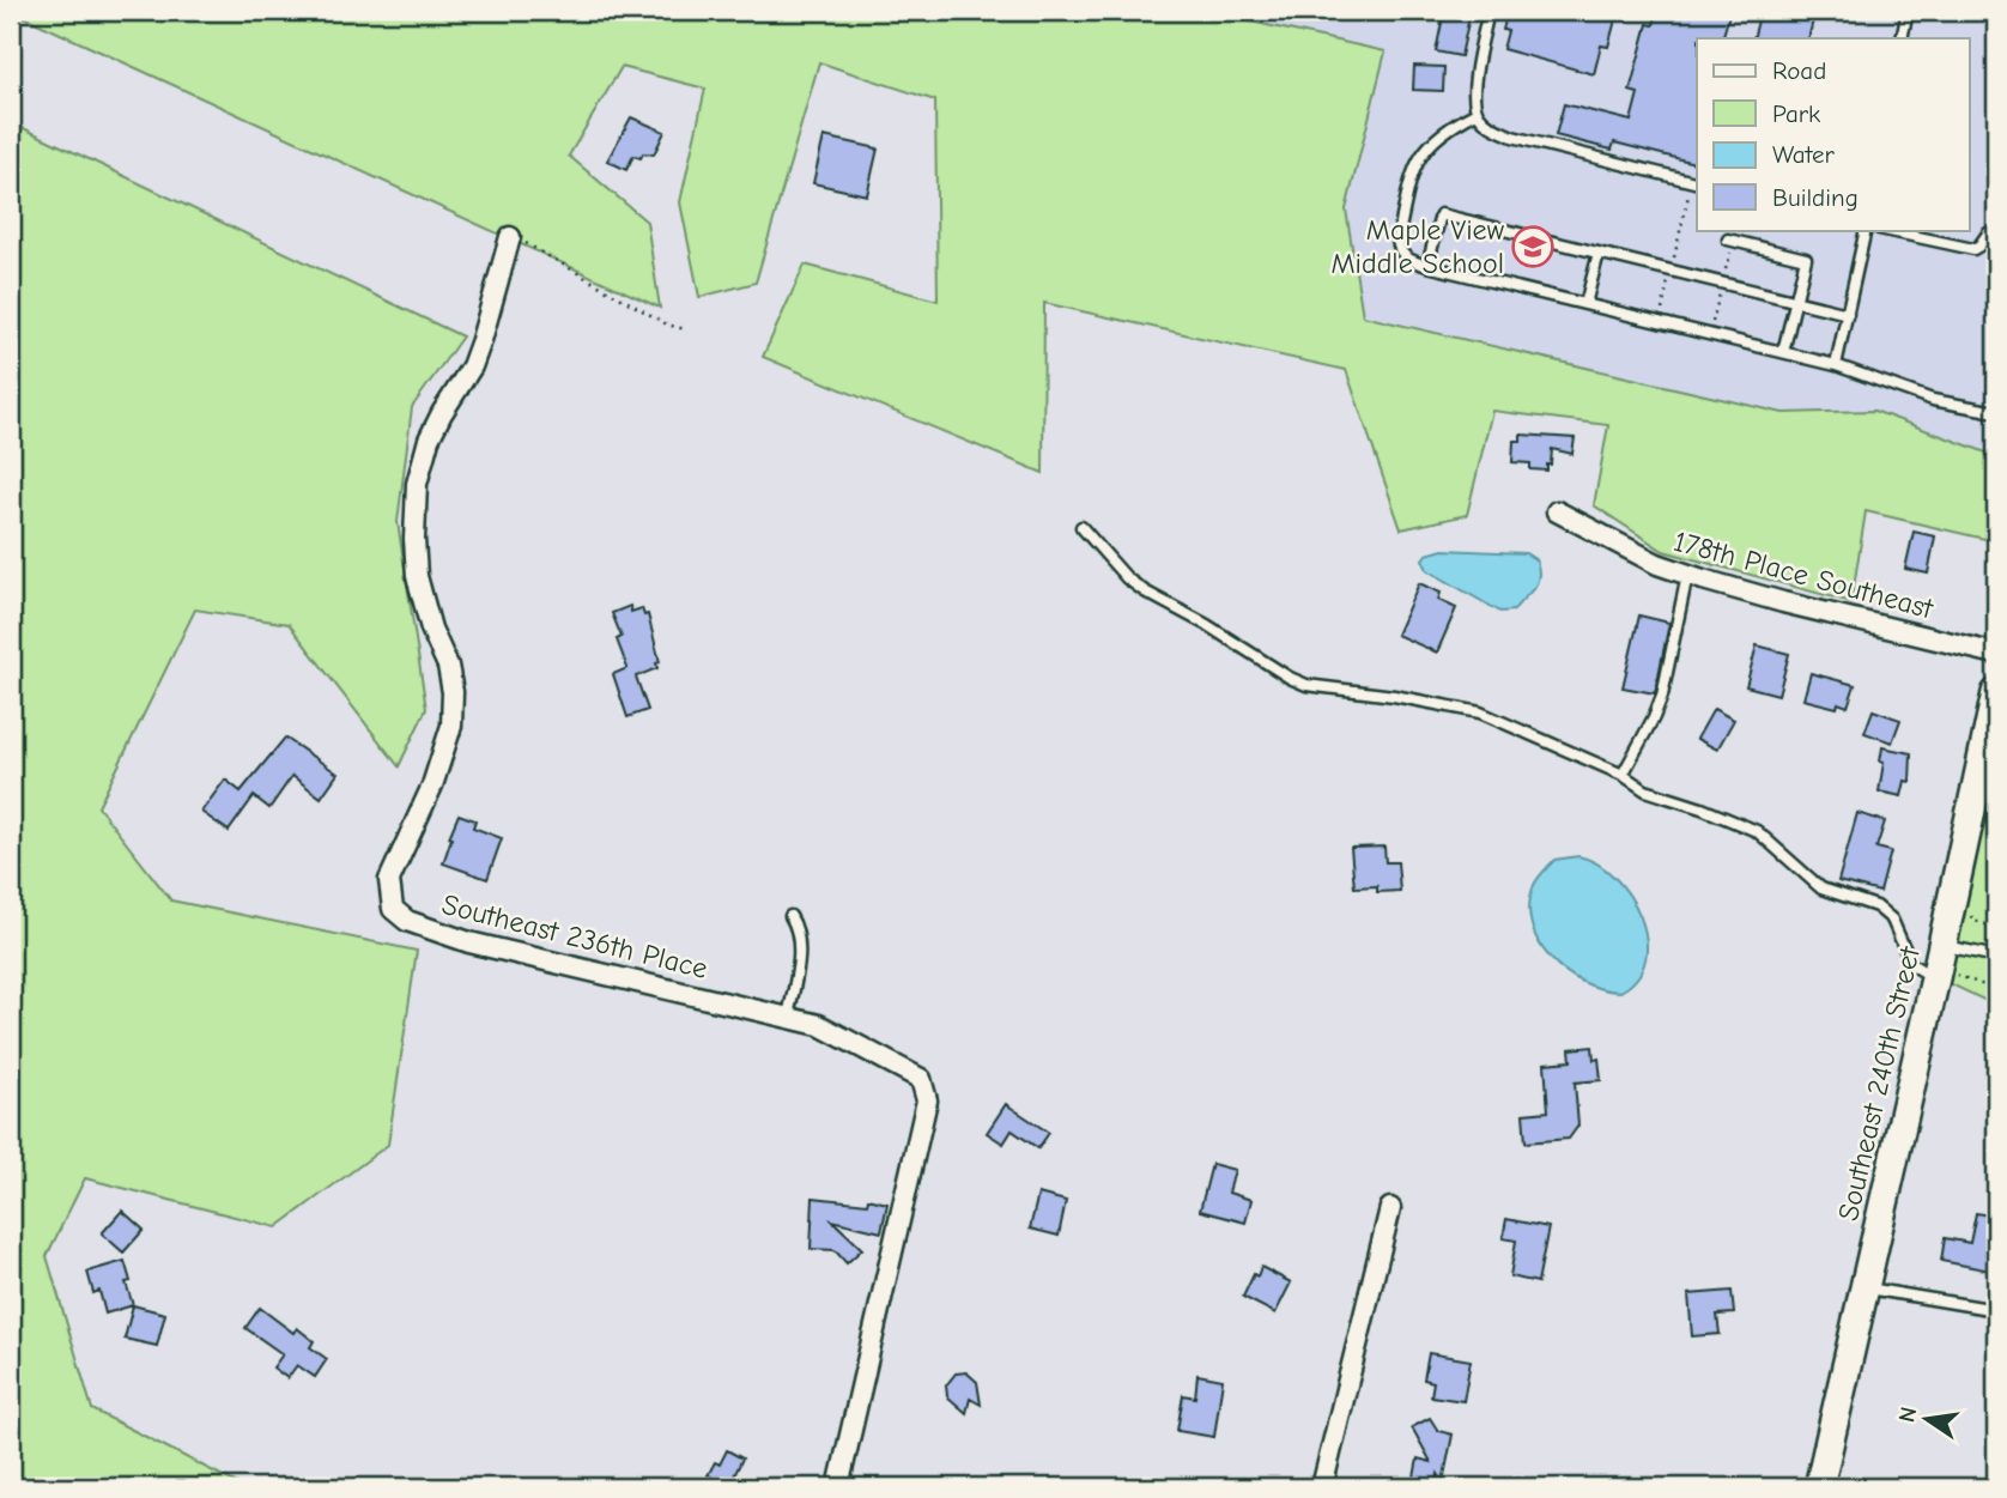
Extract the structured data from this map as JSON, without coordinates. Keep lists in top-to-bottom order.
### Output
{
  "streets": {
    "main road": ["Southeast 240th Street"],
    "street": ["178th Place Southeast", "Southeast 236th Place"]
  },
  "places": {
    "school or university": ["Maple View Middle School"]
  },
  "legend": [
    "Road",
    "Park",
    "Water",
    "Building"
  ],
  "north": "left"
}
